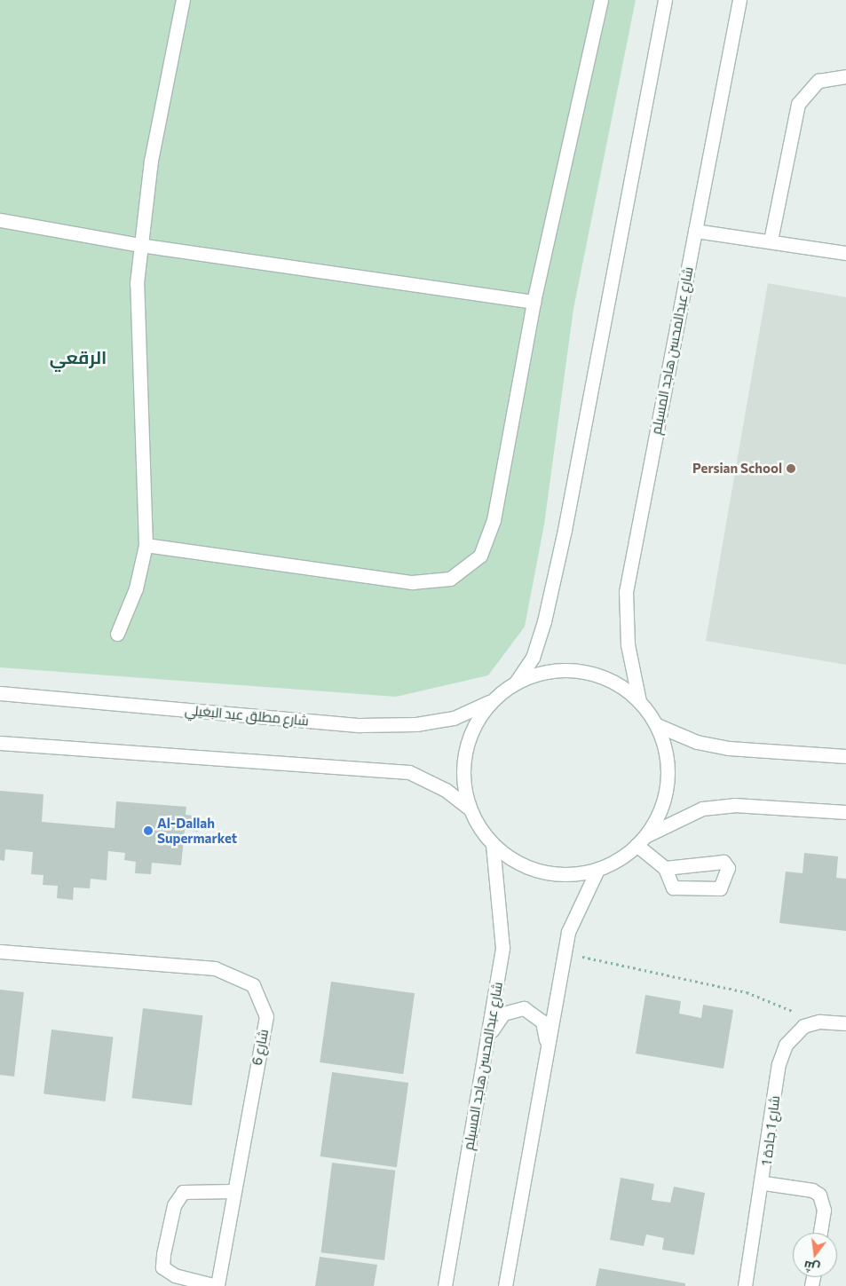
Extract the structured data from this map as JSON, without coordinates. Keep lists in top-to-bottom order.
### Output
{
  "streets": {
    "street": [
      "شارع عبدالمحسن هاجد المسيلم",
      "شارع مطلق عيد البغيلي",
      "شارع 6",
      "شارع 1 جادة 1"
    ]
  },
  "districts": ["الرقعي"],
  "places": ["Persian School", "Al-Dallah Supermarket"],
  "north": "bottom"
}
